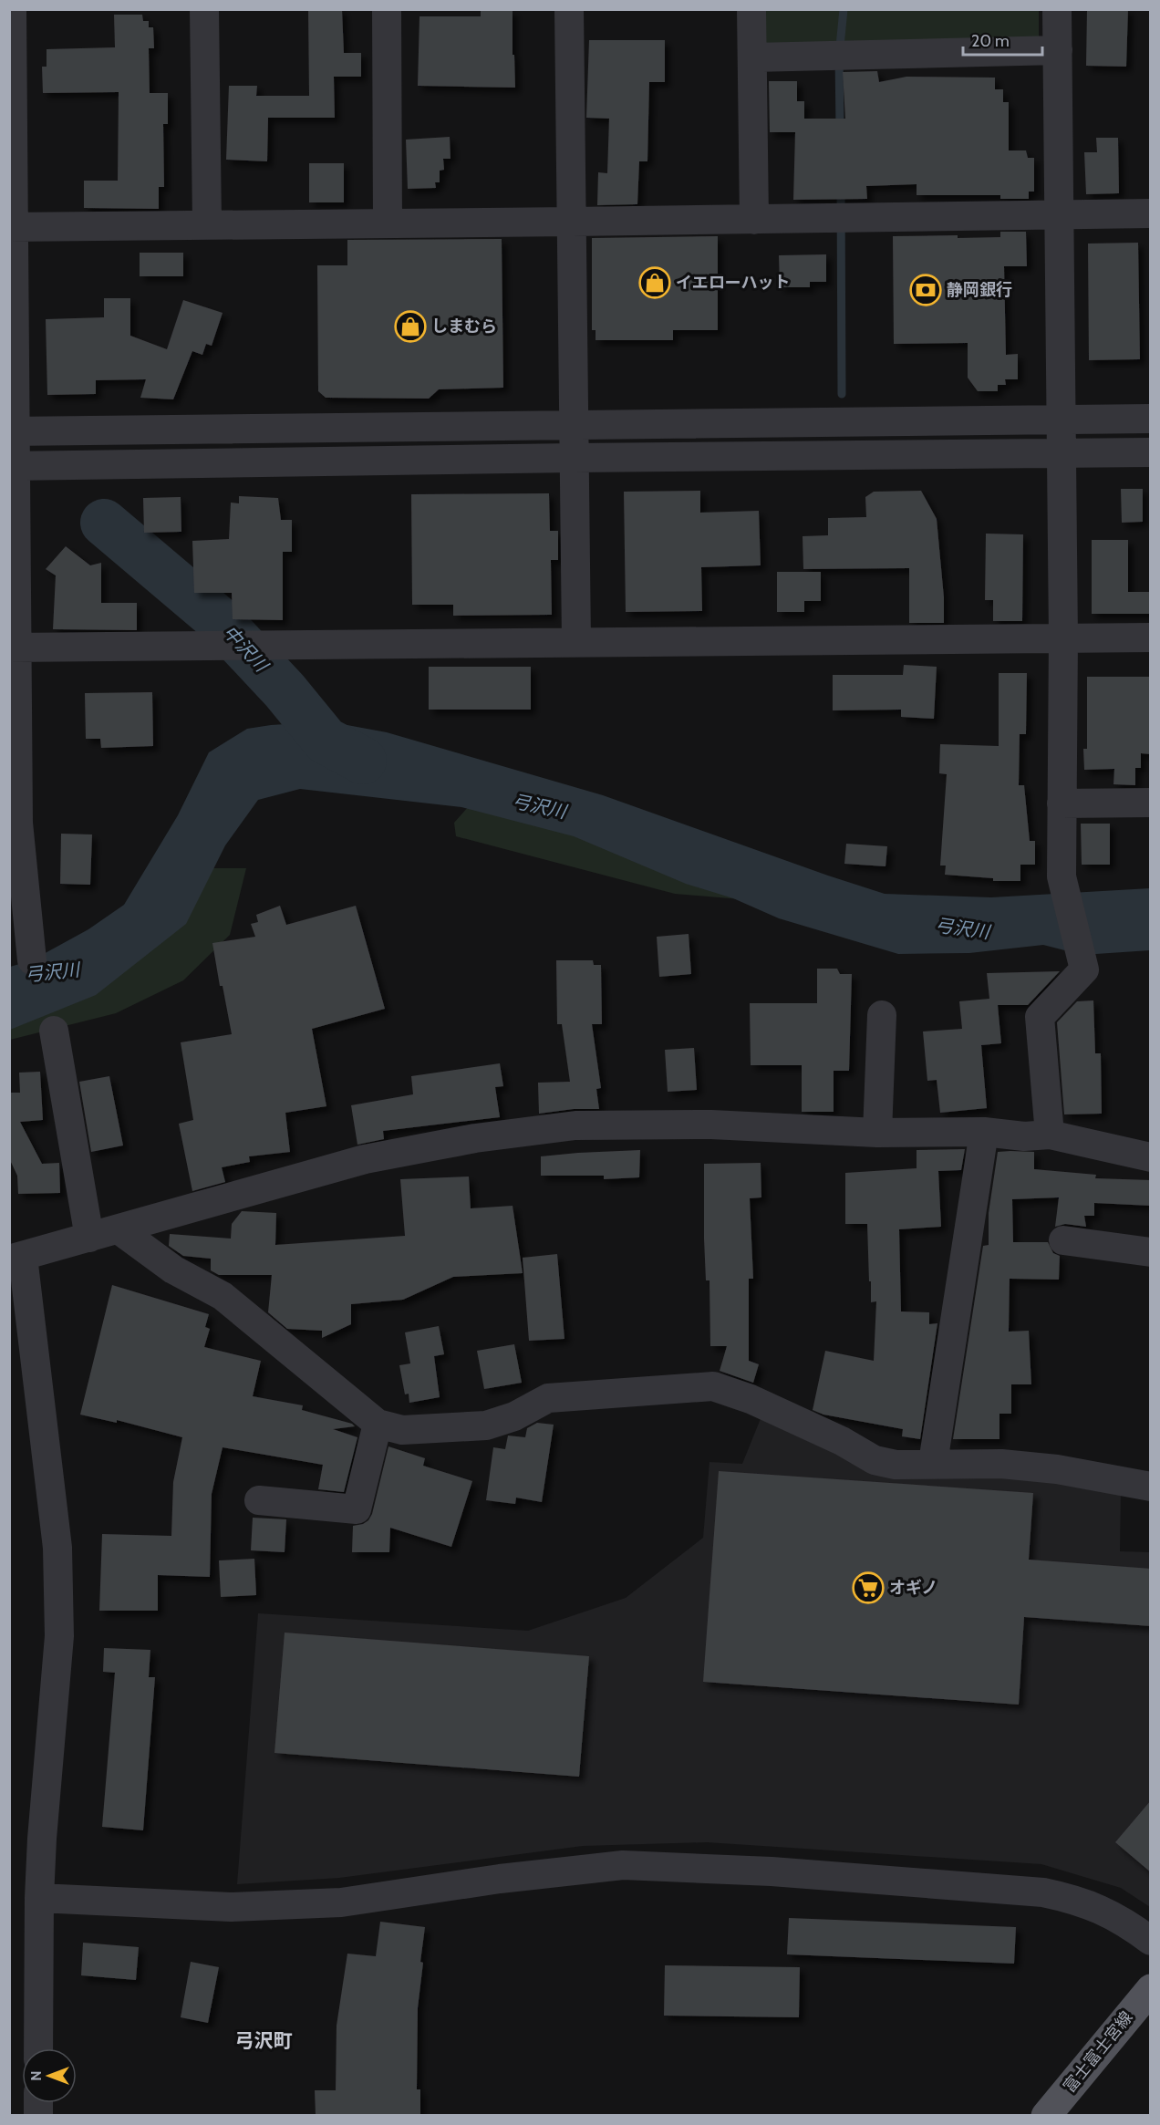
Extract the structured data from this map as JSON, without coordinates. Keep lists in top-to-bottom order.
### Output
{
  "streets": {
    "main road": ["富士富士宮線"]
  },
  "districts": ["弓沢町"],
  "water": ["中沢川", "弓沢川"],
  "places": {
    "shop": ["イエローハット", "しまむら"],
    "bank": ["静岡銀行"],
    "supermarket": ["オギノ"]
  },
  "scale_bar": "20 m",
  "north": "left"
}
